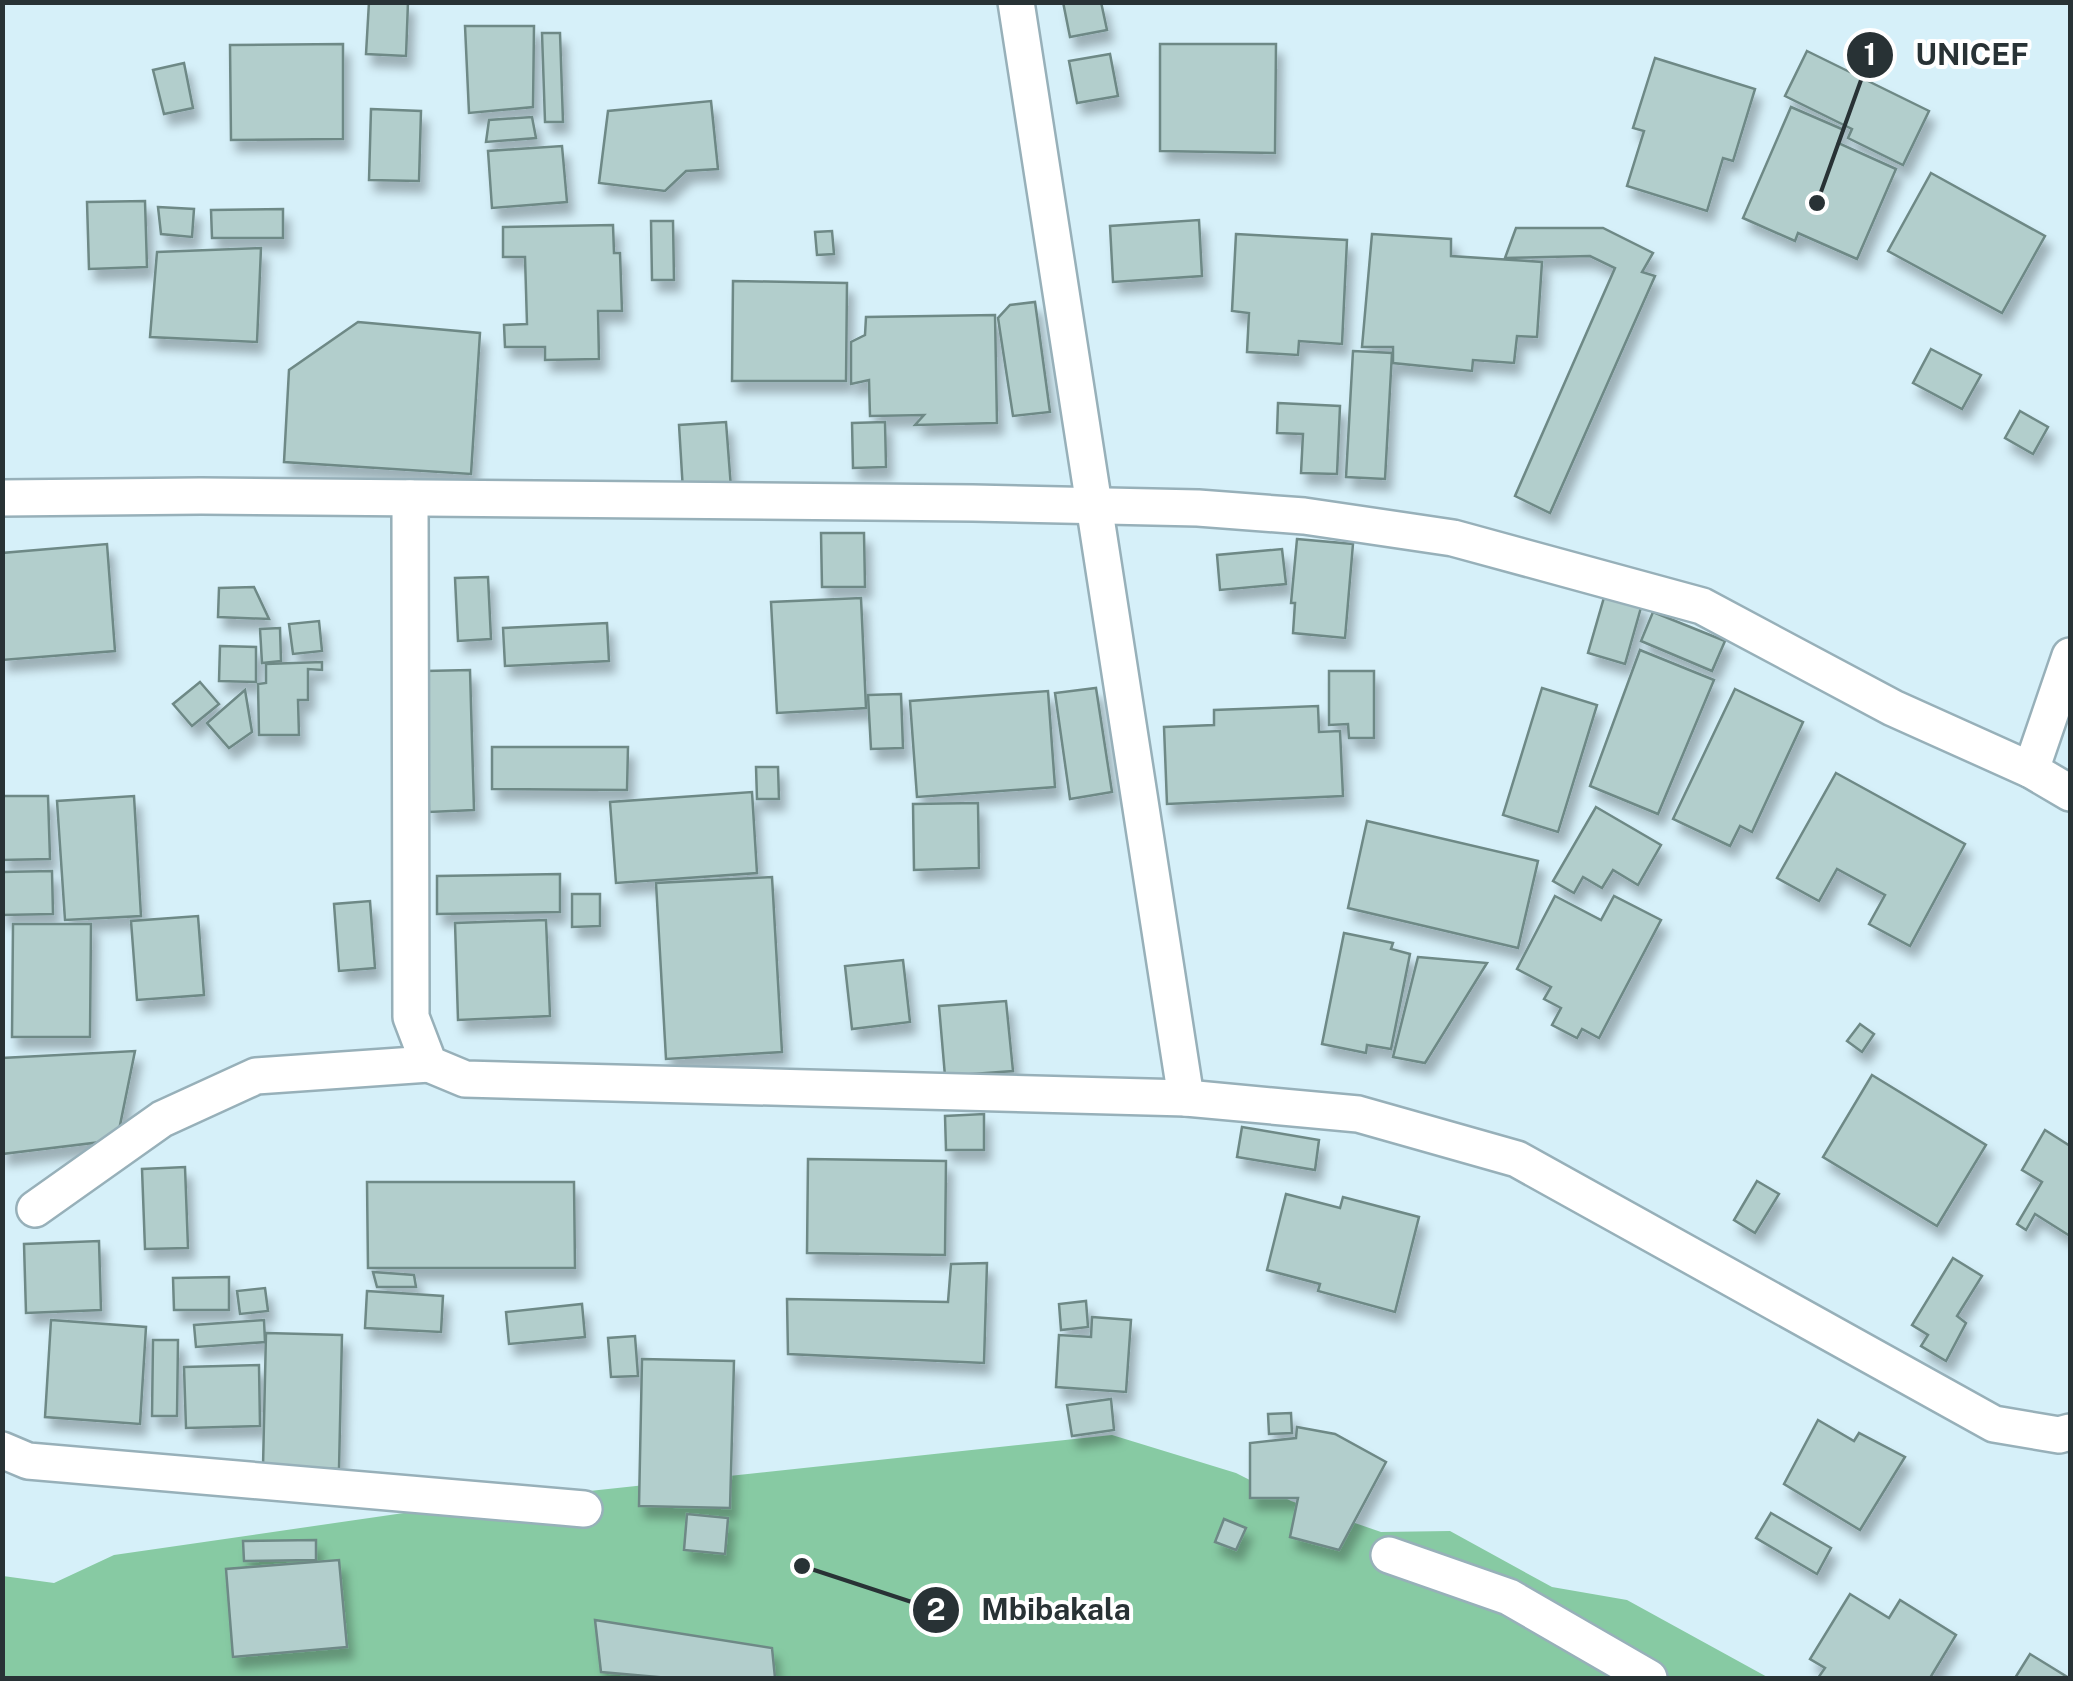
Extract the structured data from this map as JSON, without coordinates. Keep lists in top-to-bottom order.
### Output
{
  "places": ["UNICEF", "Mbibakala"]
}
